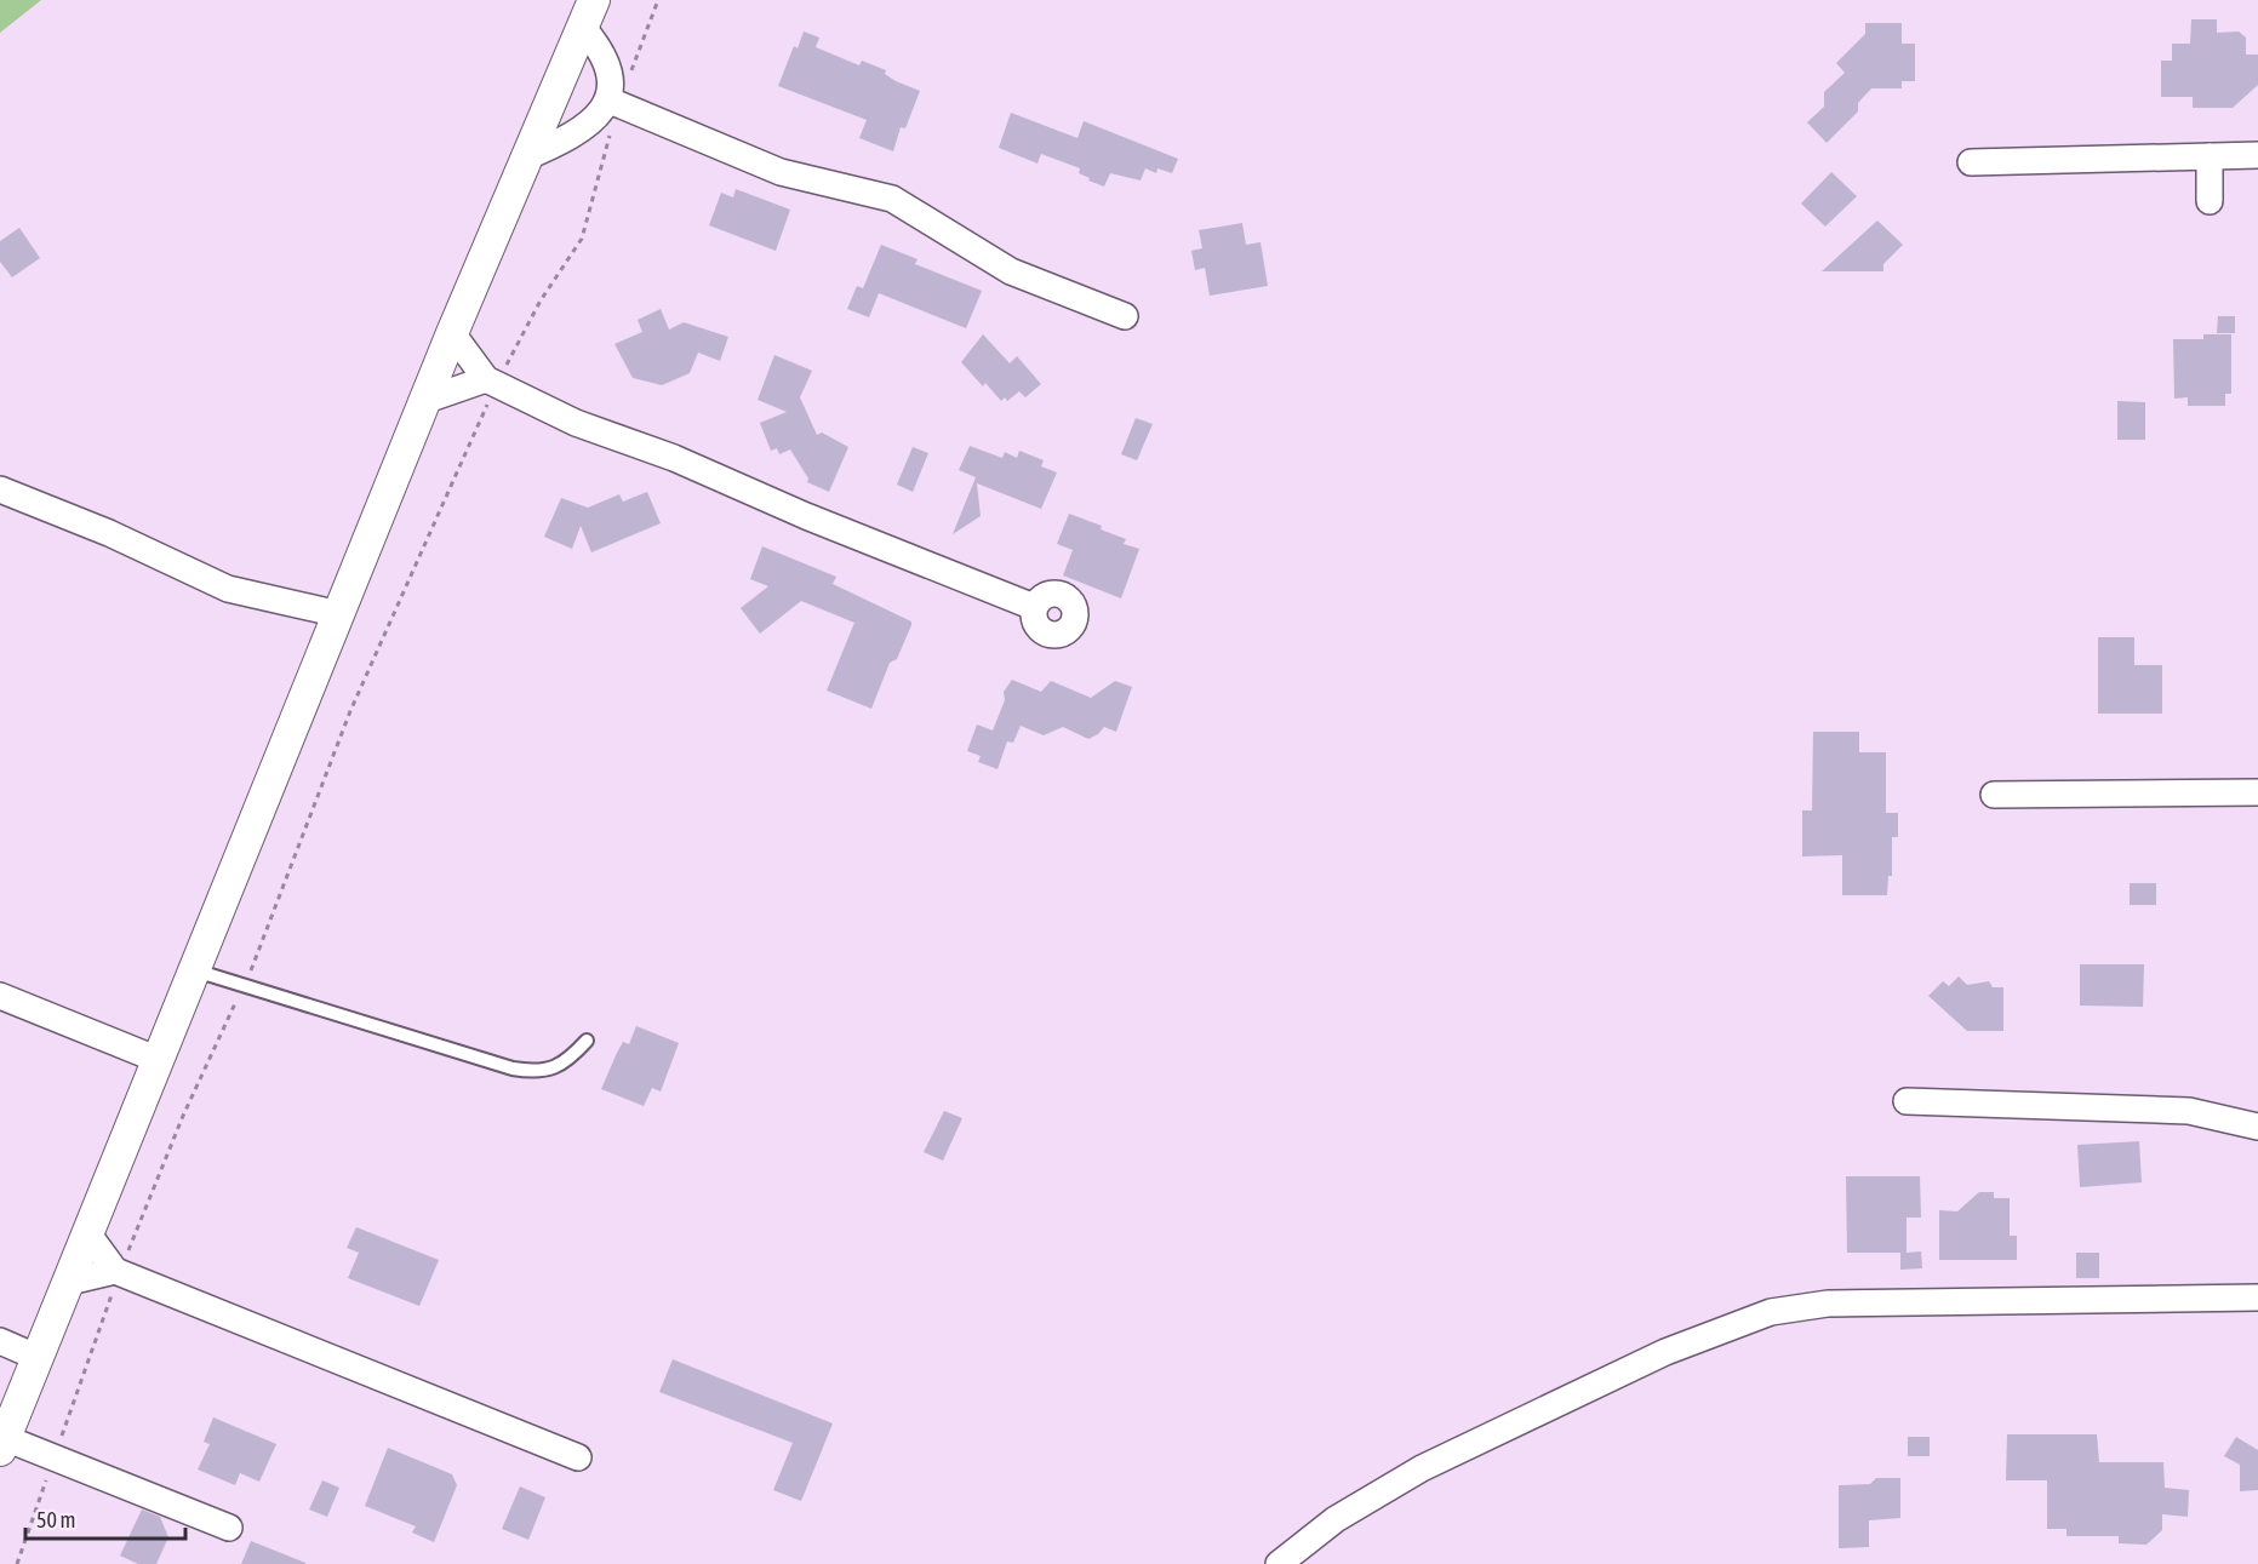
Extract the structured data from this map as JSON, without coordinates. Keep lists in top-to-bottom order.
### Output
{
  "scale_bar": "50 m"
}
